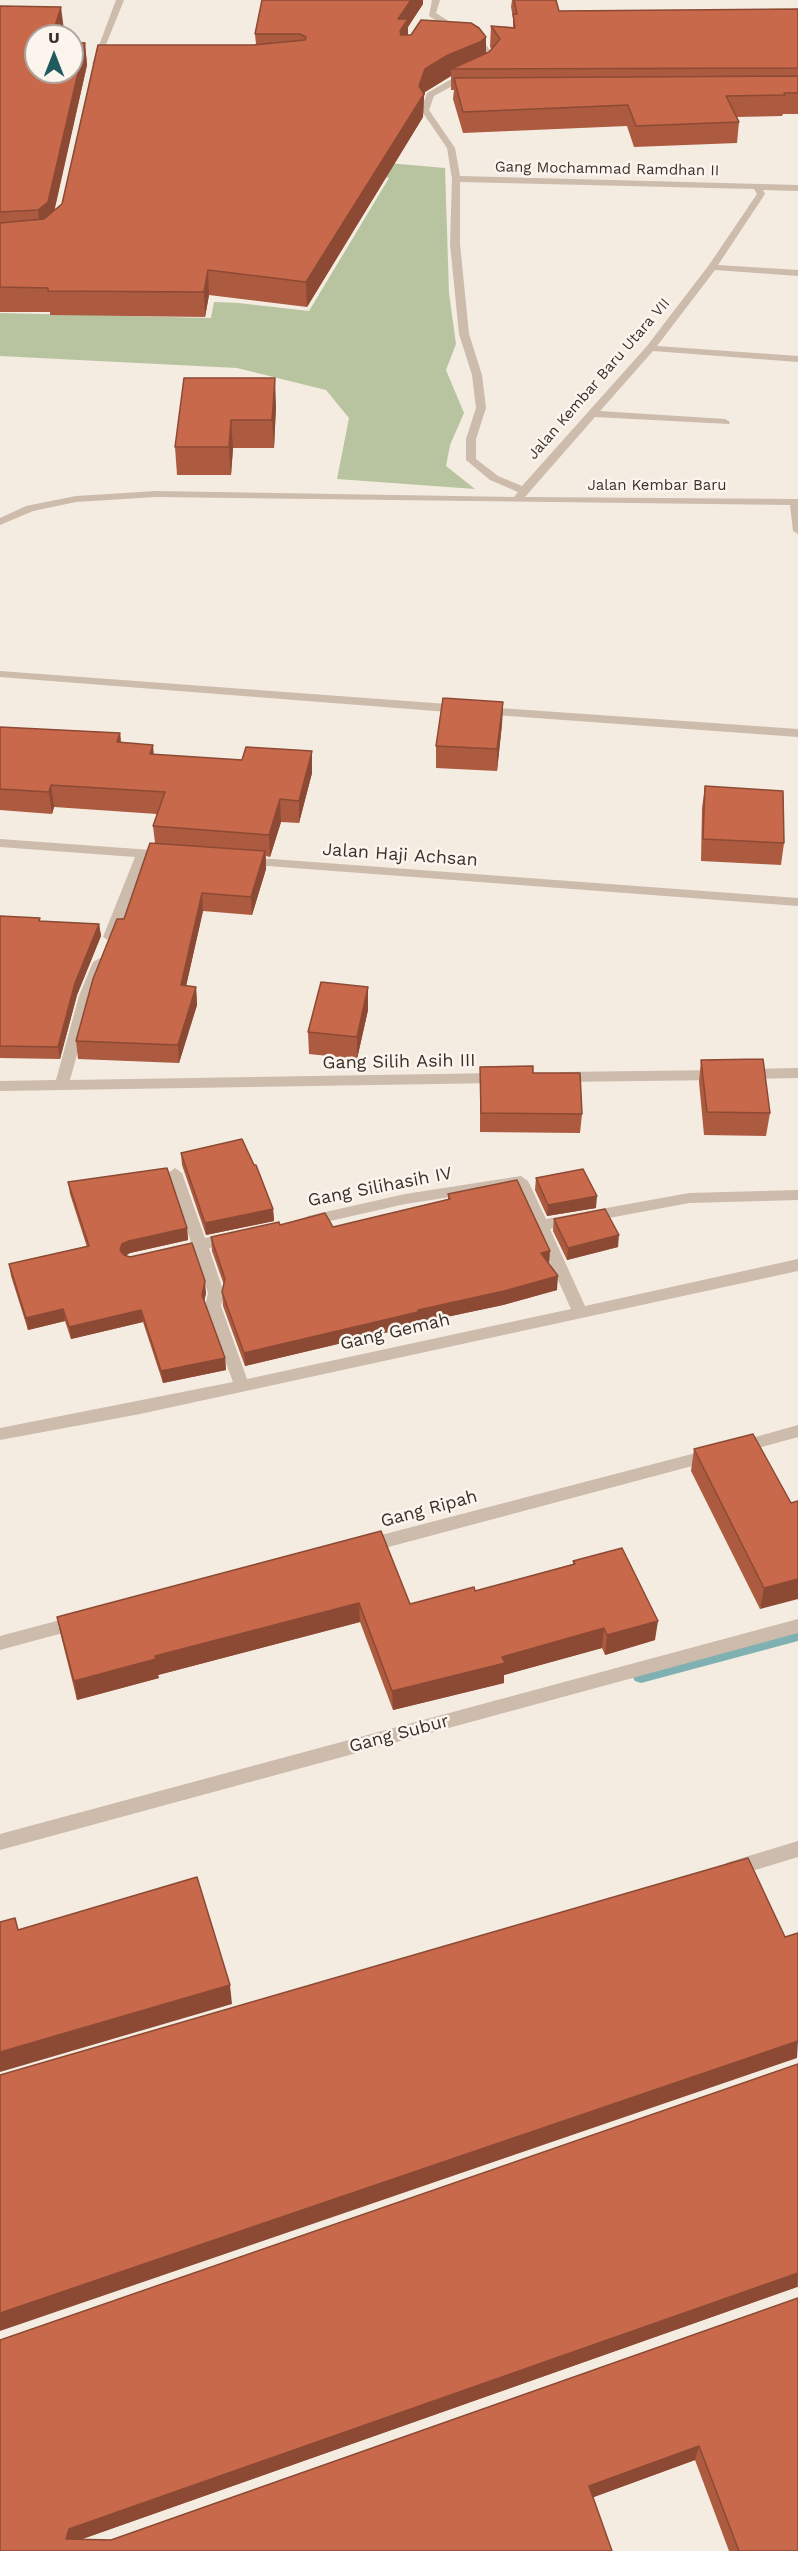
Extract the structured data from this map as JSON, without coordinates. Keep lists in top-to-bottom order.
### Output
{
  "streets": {
    "street": [
      "Gang Mochammad Ramdhan II",
      "Jalan Kembar Baru Utara VII",
      "Jalan Kembar Baru",
      "Jalan Haji Achsan",
      "Gang Silih Asih III",
      "Gang Silihasih IV",
      "Gang Gemah",
      "Gang Ripah",
      "Gang Subur"
    ]
  },
  "crossings": [
    ["Gang Mochammad Ramdhan II", "Jalan Kembar Baru Utara VII"],
    ["Jalan Kembar Baru Utara VII", "Jalan Kembar Baru"],
    ["Gang Silihasih IV", "Gang Gemah"]
  ],
  "north": "top"
}
